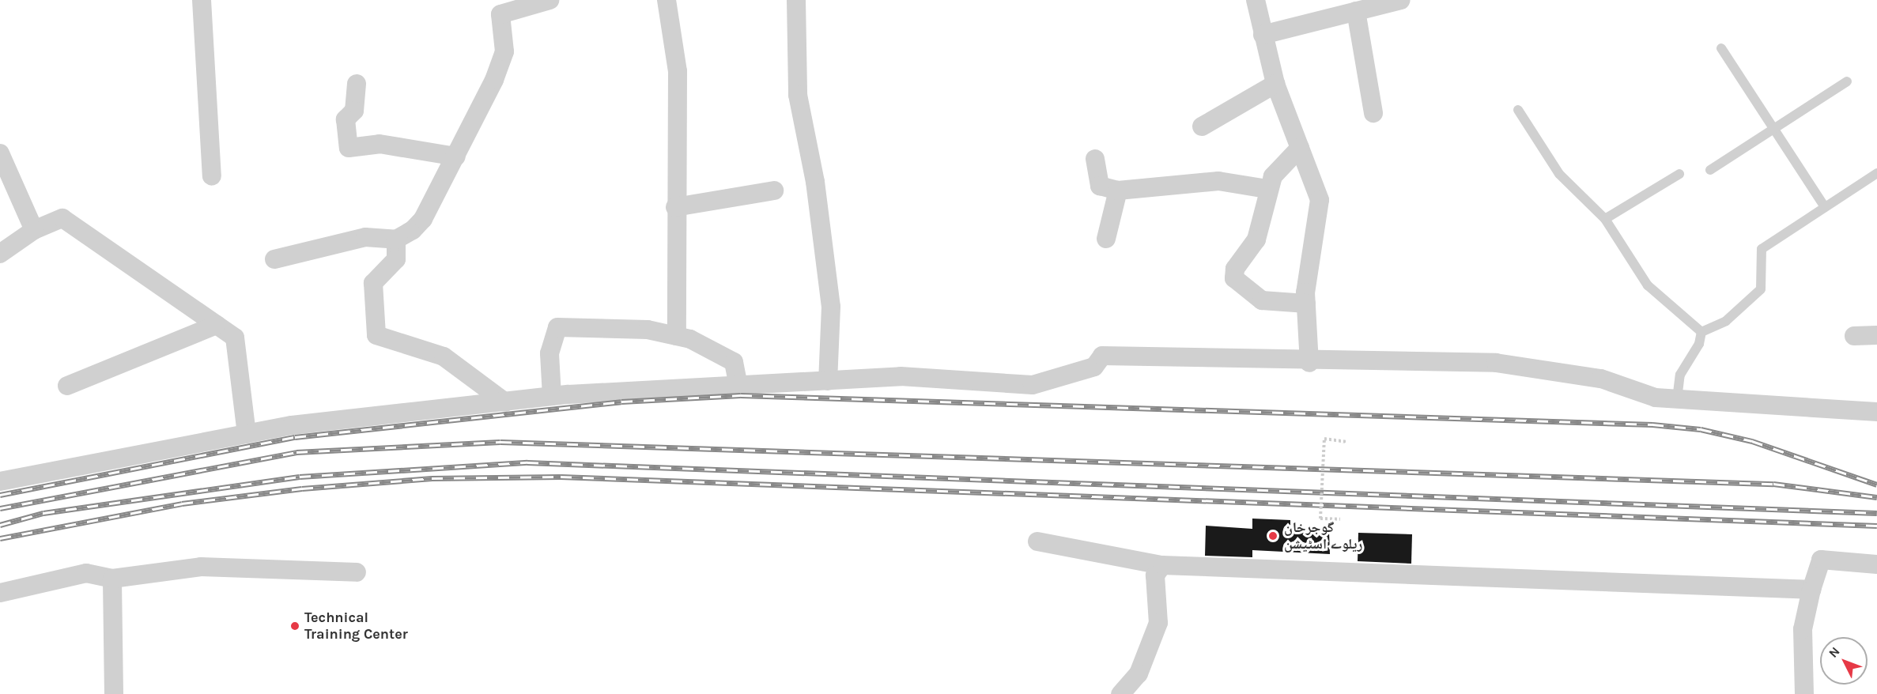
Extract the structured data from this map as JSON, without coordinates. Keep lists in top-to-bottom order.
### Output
{
  "places": ["گوجرخان ریلوے اسٹیشن", "Technical Training Center"],
  "north": "top left"
}
